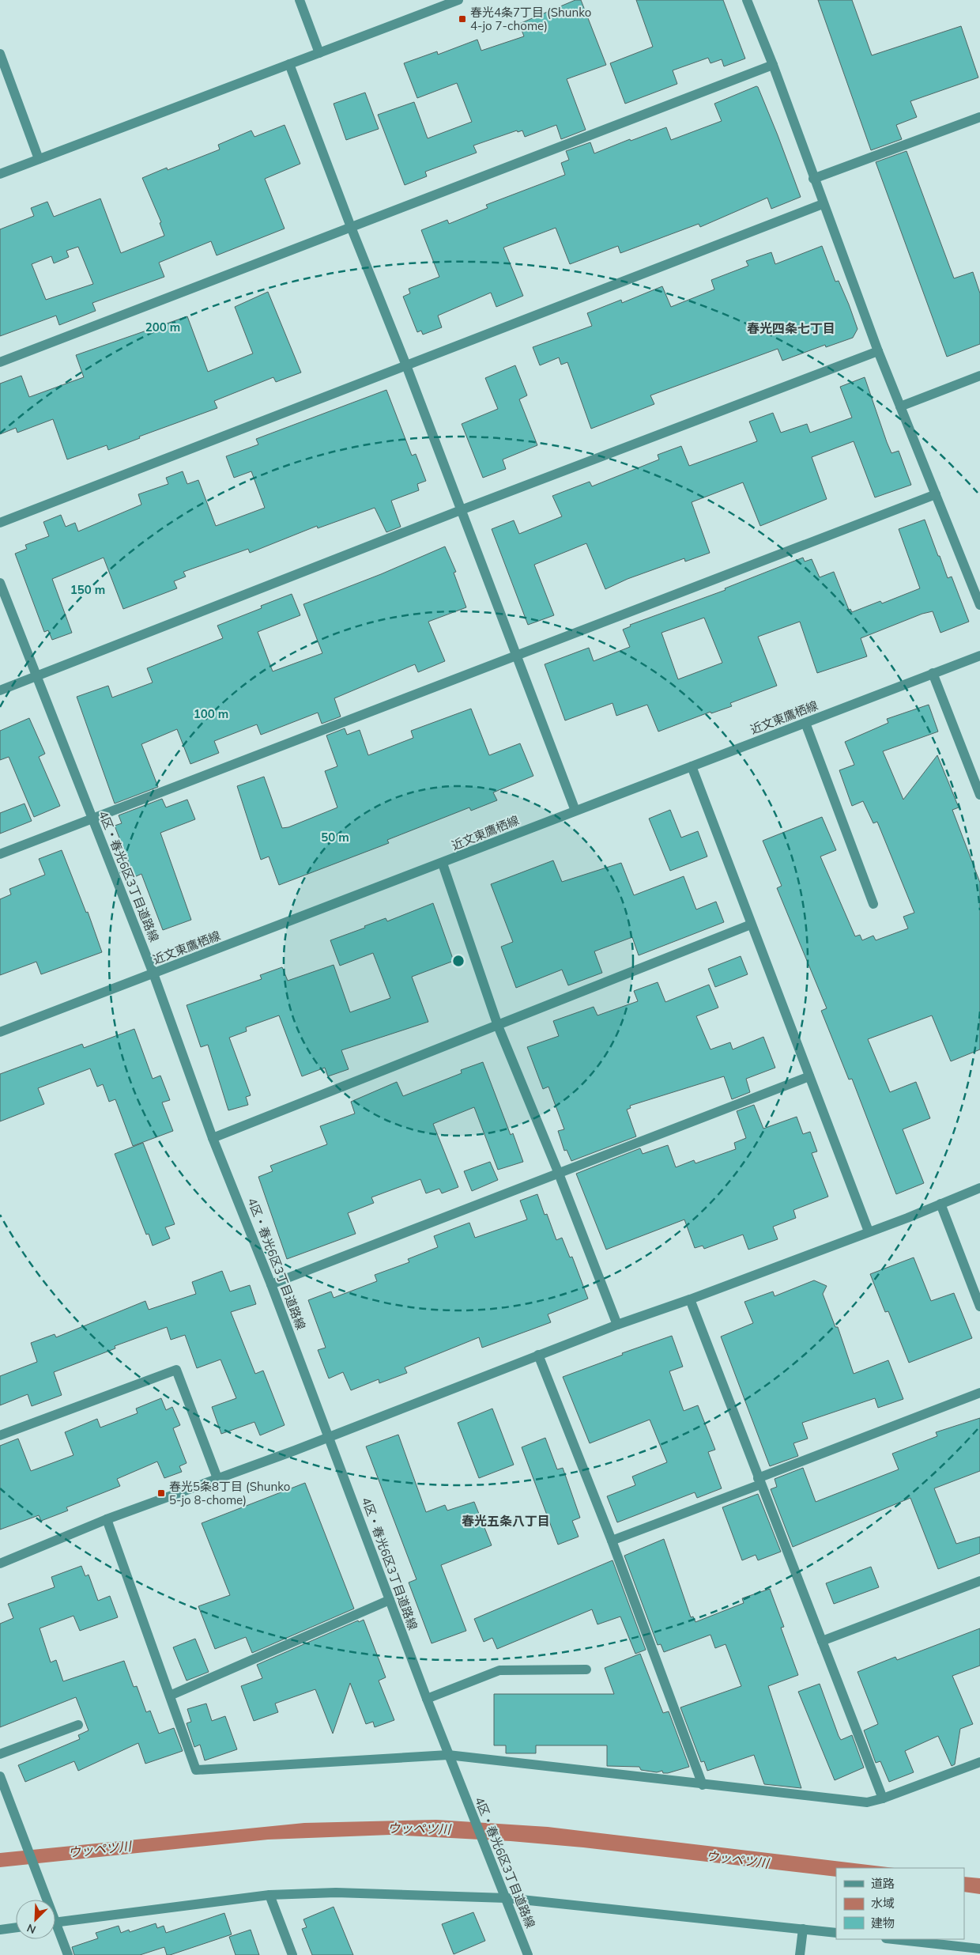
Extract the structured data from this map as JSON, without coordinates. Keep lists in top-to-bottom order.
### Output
{
  "streets": {
    "street": ["近文東鷹栖線", "4区・春光6区3丁目道路線"]
  },
  "crossings": [
    ["近文東鷹栖線", "4区・春光6区3丁目道路線"]
  ],
  "districts": ["春光四条七丁目", "春光五条八丁目"],
  "water": ["ウッペツ川"],
  "places": {
    "transit": ["春光4条7丁目 (Shunko 4-jo 7-chome)", "春光5条8丁目 (Shunko 5-jo 8-chome)"]
  },
  "legend": ["道路", "水域", "建物"],
  "north": "bottom left",
  "rings": [
    "200 m",
    "150 m",
    "100 m",
    "50 m"
  ]
}
